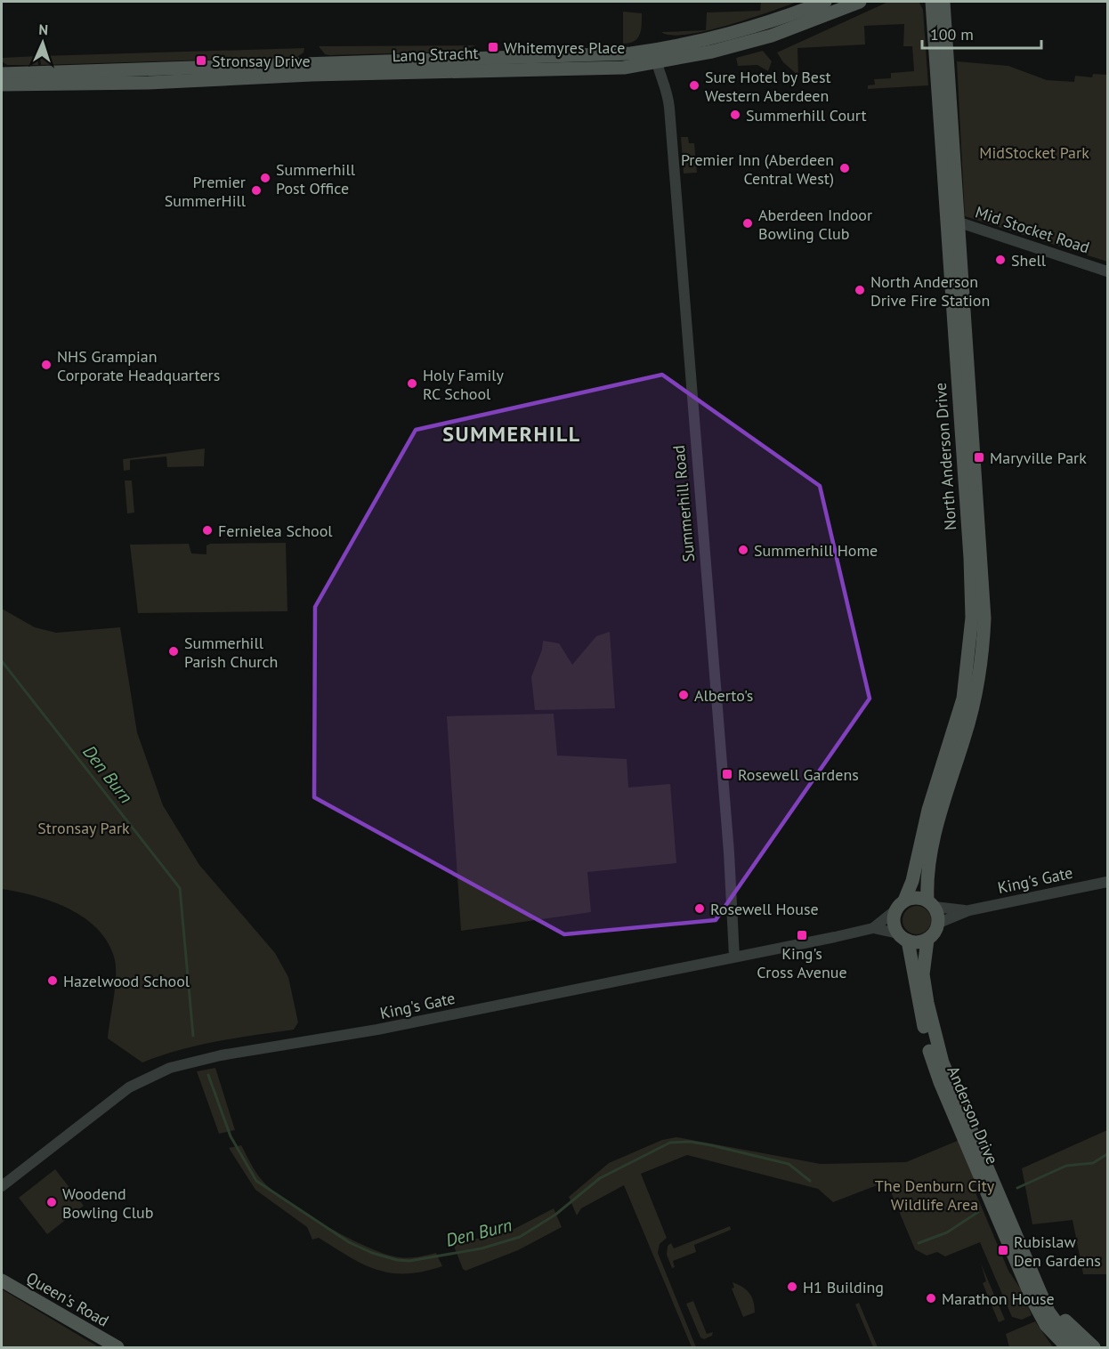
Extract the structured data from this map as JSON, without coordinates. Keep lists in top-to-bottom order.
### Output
{
  "streets": {
    "main road": [
      "Lang Stracht",
      "North Anderson Drive",
      "Anderson Drive",
      "Queen's Road"
    ],
    "street": ["Mid Stocket Road", "Summerhill Road", "King's Gate"]
  },
  "crossings": [
    ["Lang Stracht", "Summerhill Road"],
    ["Mid Stocket Road", "North Anderson Drive"],
    ["North Anderson Drive", "King's Gate"],
    ["North Anderson Drive", "Anderson Drive"],
    ["Summerhill Road", "King's Gate"],
    ["King's Gate", "Anderson Drive"]
  ],
  "districts": ["SUMMERHILL"],
  "water": ["Den Burn"],
  "parks": ["MidStocket Park", "Stronsay Park", "The Denburn City Wildlife Area"],
  "places": {
    "transit": [
      "Whitemyres Place",
      "Stronsay Drive",
      "Maryville Park",
      "Rosewell Gardens",
      "King's Cross Avenue",
      "Rubislaw Den Gardens"
    ],
    "other": [
      "Sure Hotel by Best Western Aberdeen",
      "Summerhill Court",
      "Premier Inn (Aberdeen Central West)",
      "Summerhill Post Office",
      "Premier SummerHill",
      "Aberdeen Indoor Bowling Club",
      "Shell",
      "North Anderson Drive Fire Station",
      "NHS Grampian Corporate Headquarters",
      "Holy Family RC School",
      "Fernielea School",
      "Summerhill Home",
      "Summerhill Parish Church",
      "Alberto's",
      "Rosewell House",
      "Hazelwood School",
      "Woodend Bowling Club",
      "H1 Building",
      "Marathon House"
    ]
  },
  "scale_bar": "100 m",
  "north": "top"
}
